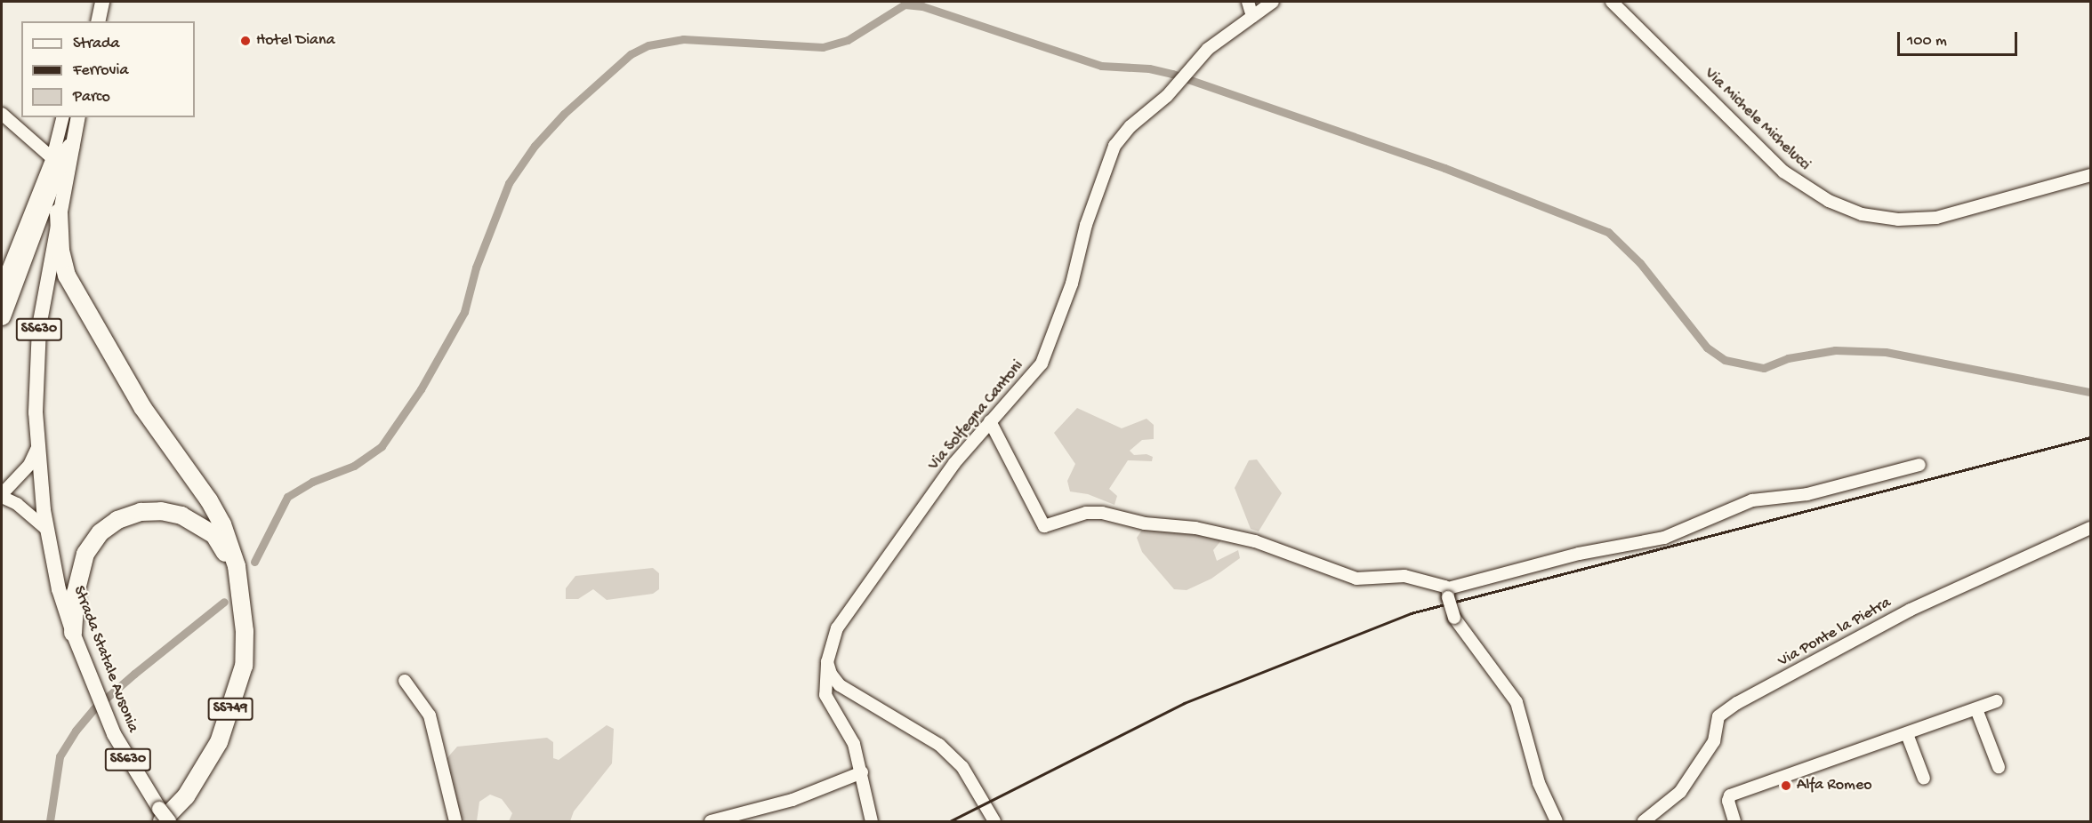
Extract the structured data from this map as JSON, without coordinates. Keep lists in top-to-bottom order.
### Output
{
  "streets": {
    "highway": ["SS749"],
    "main road": ["SS630", "Strada Statale Ausonia"],
    "street": ["Via Michele Michelucci", "Via Solfegna Cantoni", "Via Ponte la Pietra"]
  },
  "crossings": [
    ["SS630", "Strada Statale Ausonia"],
    ["Strada Statale Ausonia", "SS749"]
  ],
  "places": ["Hotel Diana", "Alfa Romeo"],
  "legend": ["Strada", "Ferrovia", "Parco"],
  "scale_bar": "100 m"
}
